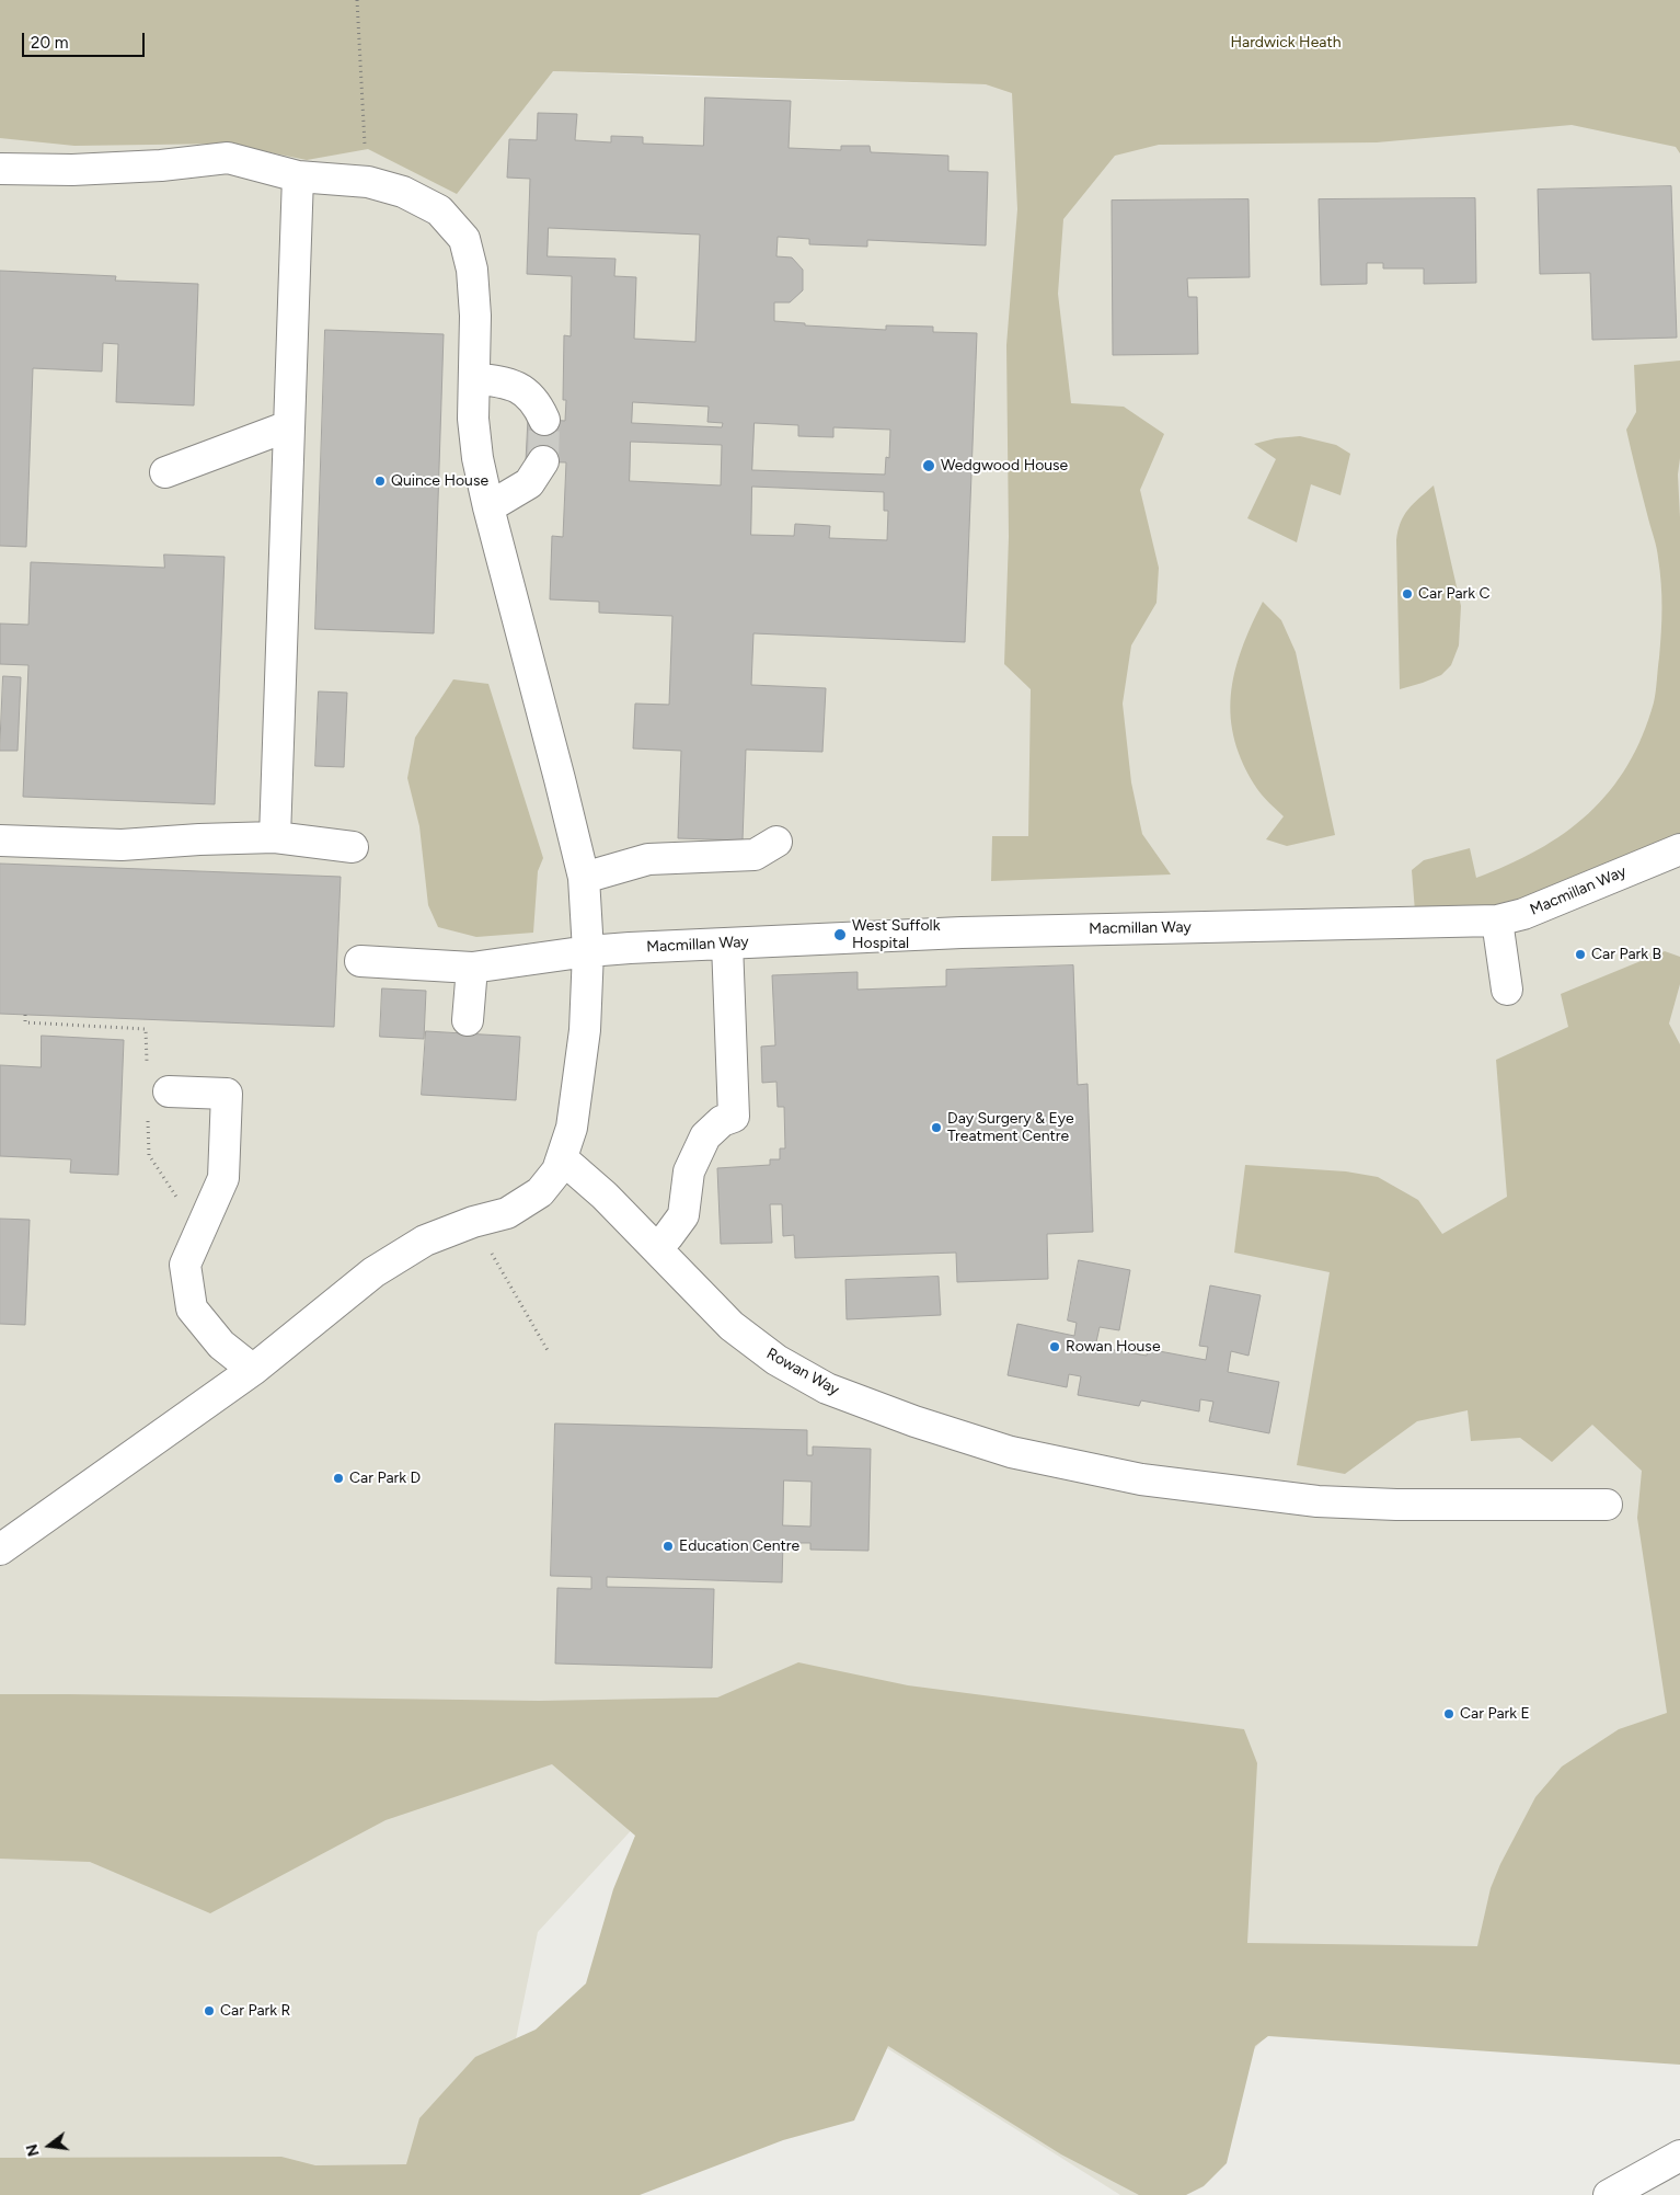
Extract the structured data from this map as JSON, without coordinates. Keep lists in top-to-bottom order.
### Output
{
  "streets": {
    "street": ["Macmillan Way", "Rowan Way"]
  },
  "parks": ["Hardwick Heath"],
  "places": [
    "Wedgwood House",
    "Quince House",
    "Car Park C",
    "West Suffolk Hospital",
    "Car Park B",
    "Day Surgery & Eye Treatment Centre",
    "Rowan House",
    "Car Park D",
    "Education Centre",
    "Car Park E",
    "Car Park R"
  ],
  "scale_bar": "20 m",
  "north": "left"
}
